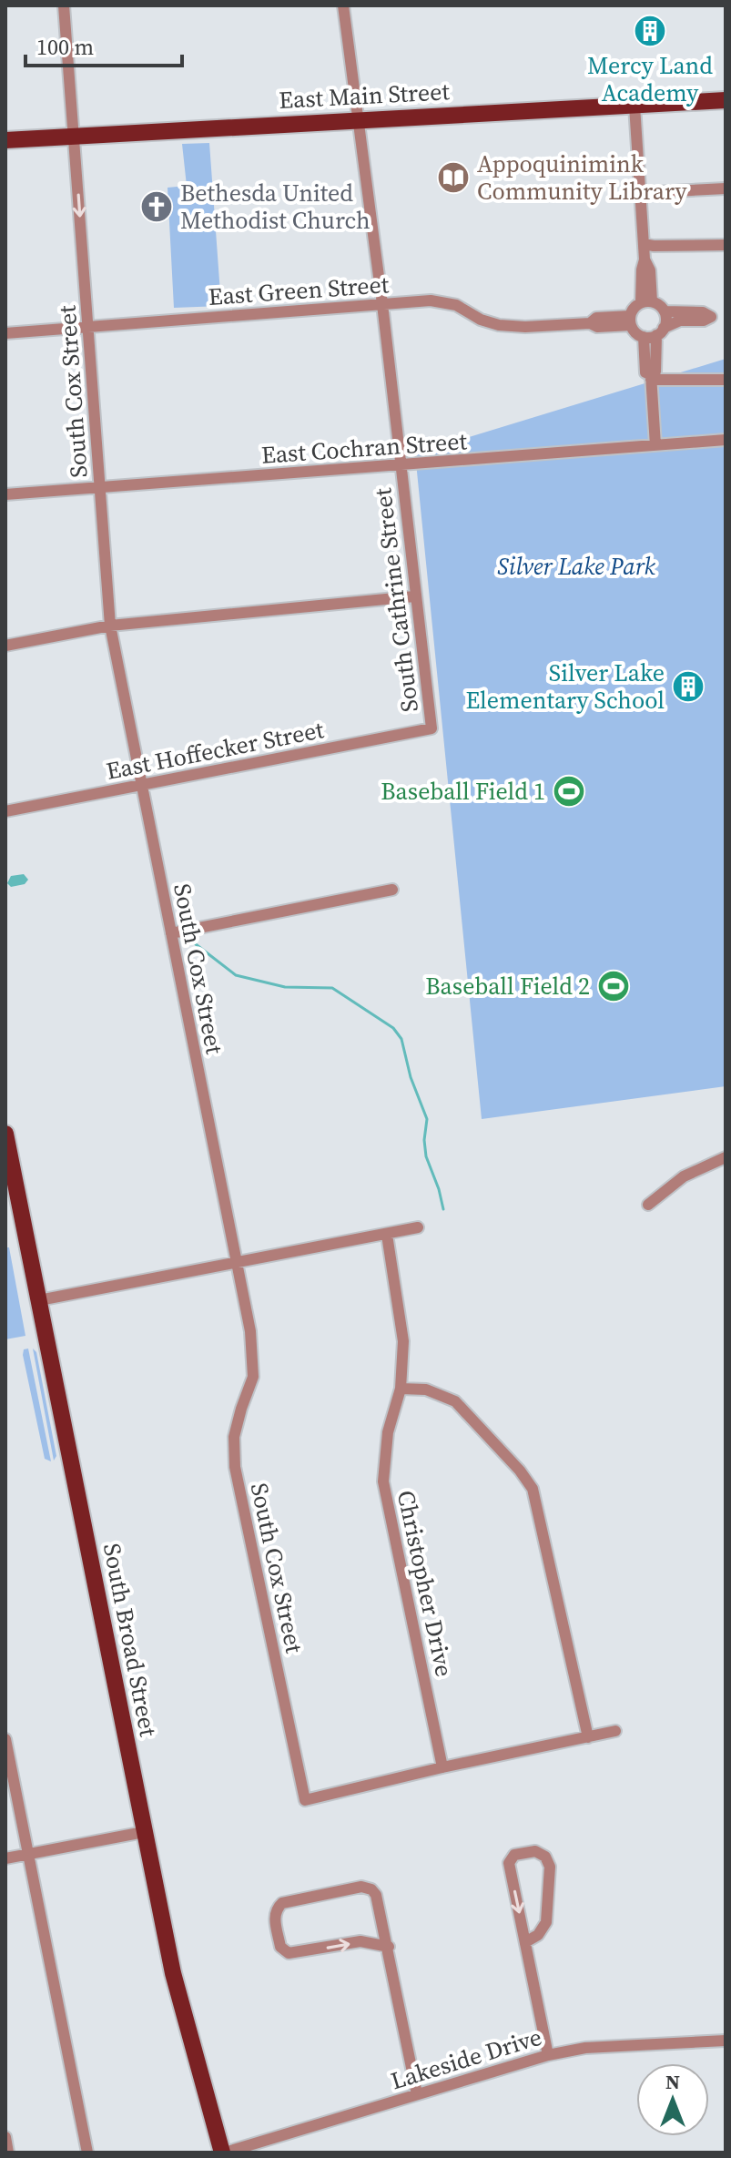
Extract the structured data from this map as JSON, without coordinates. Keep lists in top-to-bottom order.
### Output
{
  "streets": {
    "main road": ["East Main Street", "South Broad Street"],
    "street": [
      "East Green Street",
      "South Cox Street",
      "East Cochran Street",
      "South Cathrine Street",
      "East Hoffecker Street",
      "Christopher Drive",
      "Lakeside Drive"
    ]
  },
  "crossings": [
    ["East Main Street", "South Cox Street"],
    ["East Main Street", "South Cathrine Street"],
    ["East Green Street", "South Cox Street"],
    ["East Green Street", "South Cathrine Street"],
    ["South Cox Street", "East Cochran Street"],
    ["South Cox Street", "East Hoffecker Street"],
    ["South Cox Street", "Christopher Drive"],
    ["East Cochran Street", "South Cathrine Street"],
    ["South Cathrine Street", "East Hoffecker Street"],
    ["South Broad Street", "Lakeside Drive"]
  ],
  "parks": ["Silver Lake Park"],
  "places": {
    "building": ["Mercy Land Academy", "Silver Lake Elementary School"],
    "library": ["Appoquinimink Community Library"],
    "church": ["Bethesda United Methodist Church"],
    "sports": ["Baseball Field 1", "Baseball Field 2"]
  },
  "scale_bar": "100 m",
  "north": "top"
}
